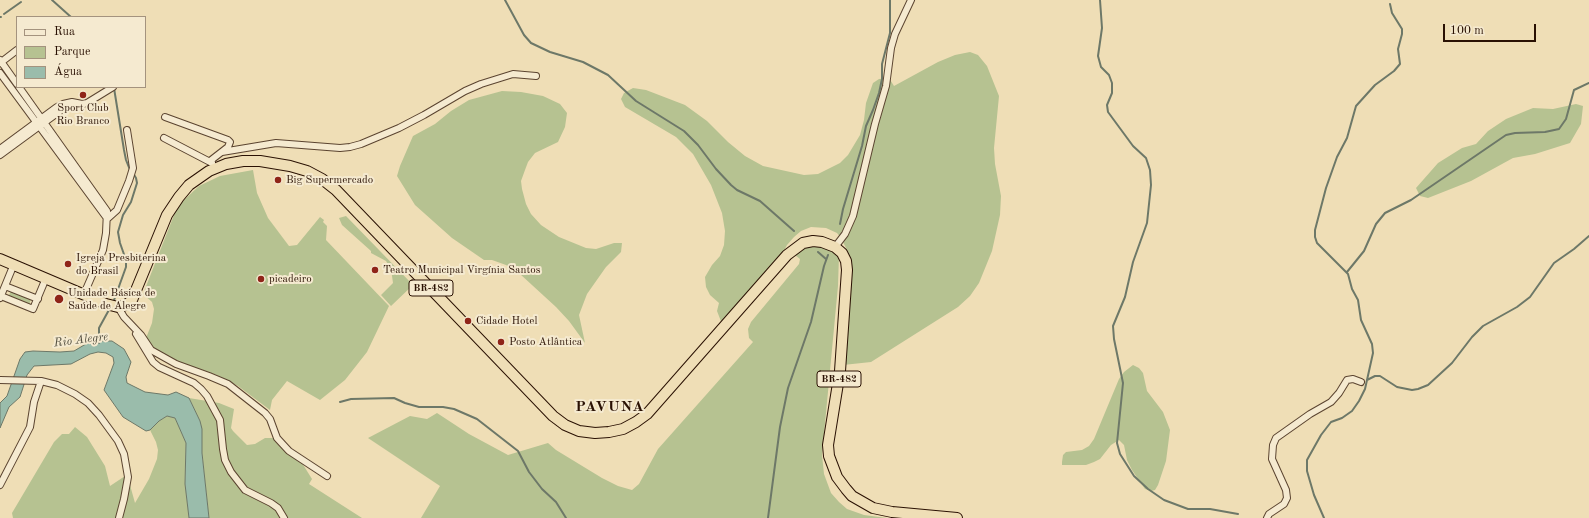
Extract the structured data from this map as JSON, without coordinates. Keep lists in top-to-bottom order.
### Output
{
  "streets": {
    "highway": ["BR-482"]
  },
  "districts": ["PAVUNA"],
  "water": ["Rio Alegre"],
  "places": [
    "Sport Club Rio Branco",
    "Big Supermercado",
    "Igreja Presbiterina do Brasil",
    "Teatro Municipal Virgínia Santos",
    "picadeiro",
    "Unidade Básica de Saúde de Alegre",
    "Cidade Hotel",
    "Posto Atlântica"
  ],
  "legend": ["Rua", "Parque", "Água"],
  "scale_bar": "100 m"
}
